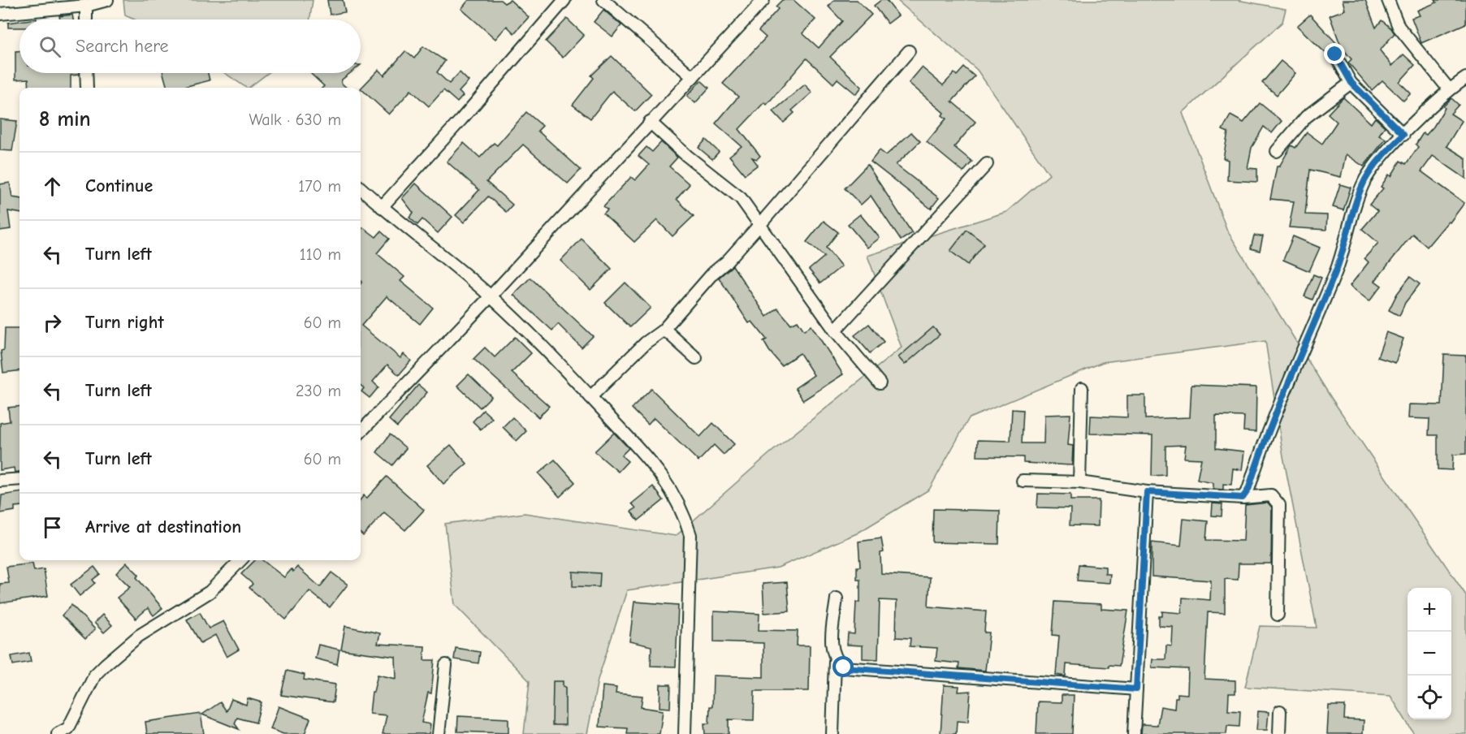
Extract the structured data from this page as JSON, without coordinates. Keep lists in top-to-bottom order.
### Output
{
  "page": {
    "search": "Search here",
    "heading": ["8 min", "Walk · 630 m"],
    "list": [
      ["Continue", "170 m"],
      ["Turn left", "110 m"],
      ["Turn right", "60 m"],
      ["Turn left", "230 m"],
      ["Turn left", "60 m"],
      "Arrive at destination"
    ],
    "map_buttons": ["+", "−"]
  }
}
